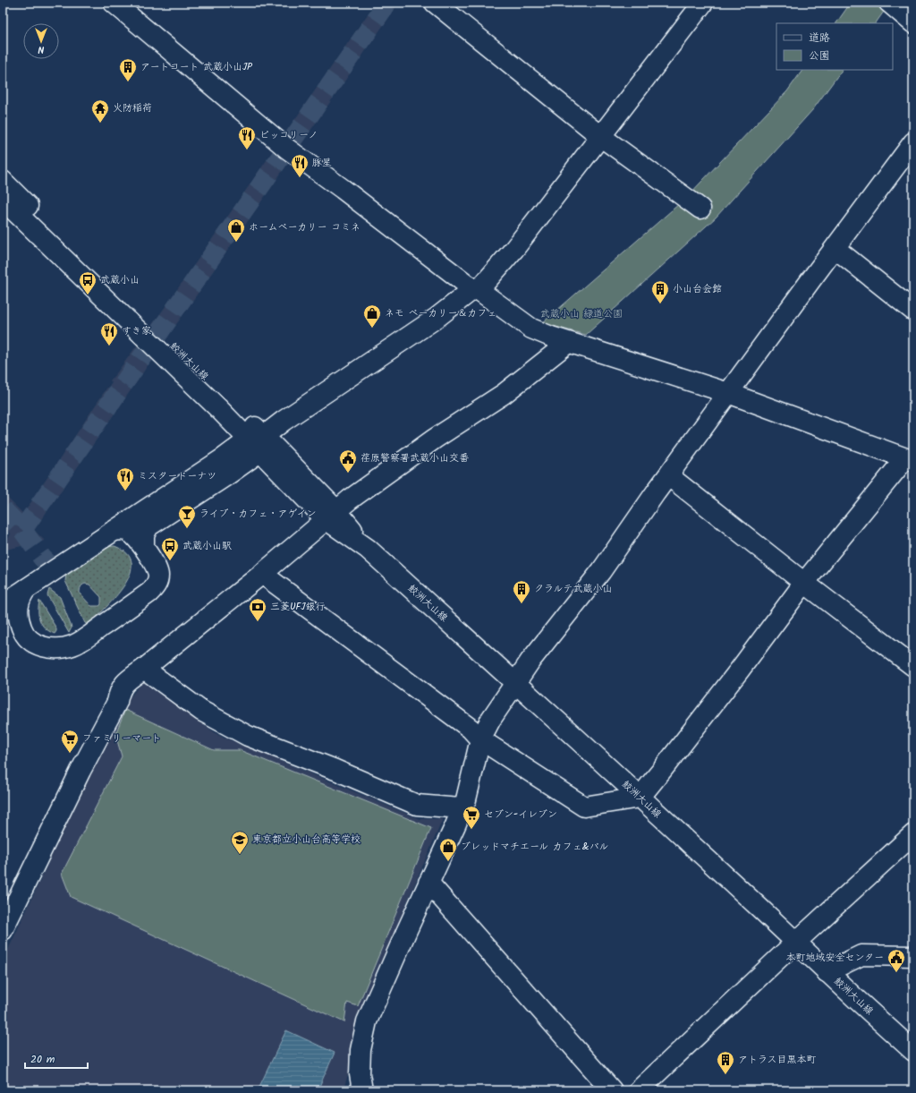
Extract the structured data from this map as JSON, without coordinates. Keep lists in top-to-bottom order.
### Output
{
  "streets": {
    "street": ["鮫洲大山線"]
  },
  "parks": ["武蔵小山 緑道公園"],
  "places": {
    "building": [
      "アートコート 武蔵小山JP",
      "小山台会館",
      "クラルテ武蔵小山",
      "アトラス目黒本町"
    ],
    "temple": ["火防稲荷"],
    "restaurant": [
      "ピッコリーノ",
      "豚星",
      "すき家",
      "ミスタードーナツ"
    ],
    "shop": ["ホームベーカリー コミネ", "ネモ ベーカリー＆カフェ", "ブレッドマチエール カフェ&バル"],
    "bus stop": ["武蔵小山", "武蔵小山駅"],
    "public building": ["荏原警察署武蔵小山交番", "本町地域安全センター"],
    "bar": ["ライブ・カフェ・アゲイン"],
    "bank": ["三菱UFJ銀行"],
    "supermarket": ["ファミリーマート", "セブン-イレブン"],
    "school or university": ["東京都立小山台高等学校"]
  },
  "legend": ["道路", "公園"],
  "scale_bar": "20 m",
  "north": "bottom"
}
